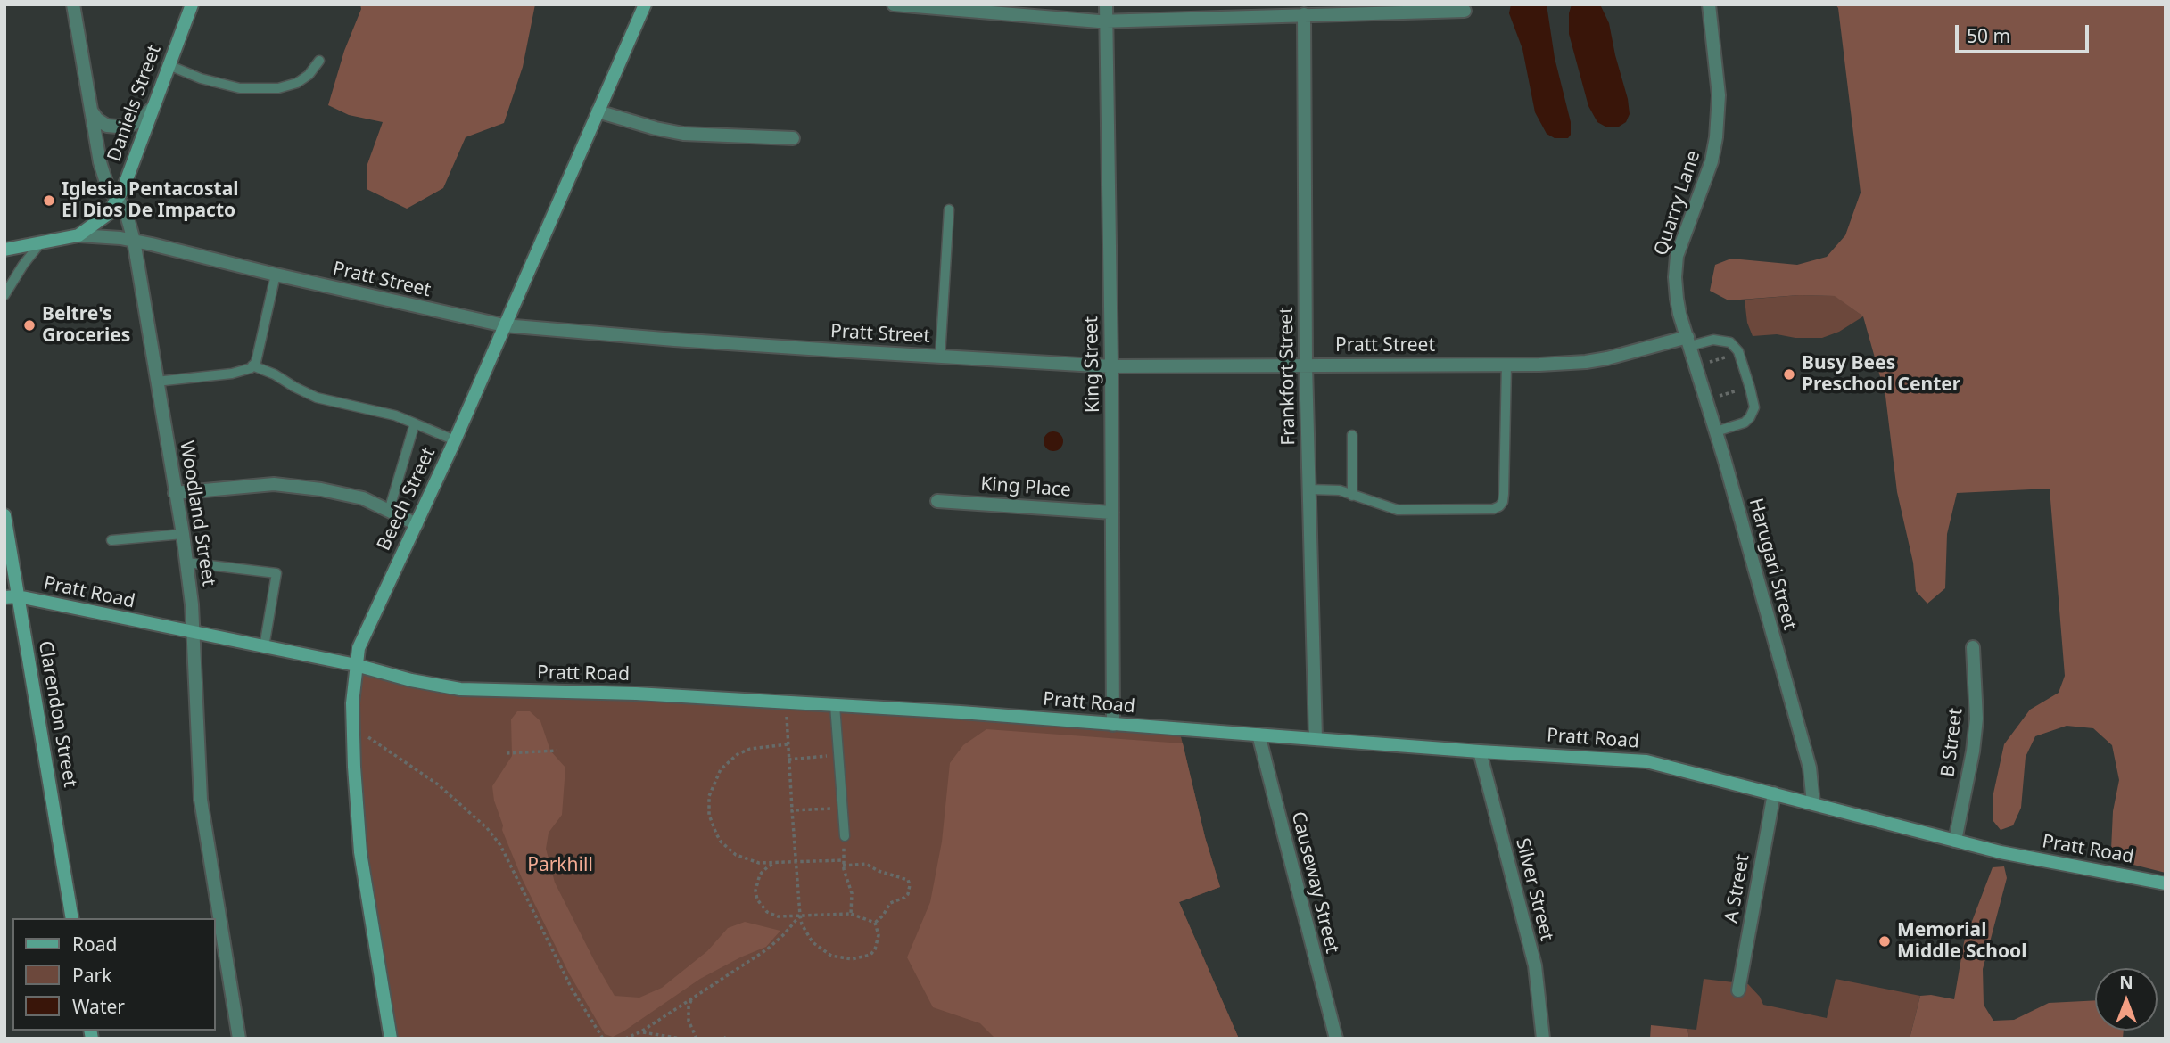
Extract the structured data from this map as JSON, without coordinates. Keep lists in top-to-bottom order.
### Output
{
  "streets": {
    "street": [
      "Daniels Street",
      "Quarry Lane",
      "Pratt Street",
      "King Street",
      "Frankfort Street",
      "King Place",
      "Beech Street",
      "Woodland Street",
      "Harugari Street",
      "Pratt Road",
      "Clarendon Street",
      "B Street",
      "Causeway Street",
      "A Street",
      "Silver Street"
    ]
  },
  "crossings": [
    ["Daniels Street", "Pratt Street"],
    ["Daniels Street", "Woodland Street"],
    ["Quarry Lane", "Pratt Street"],
    ["Quarry Lane", "Harugari Street"],
    ["Pratt Street", "King Street"],
    ["Pratt Street", "Frankfort Street"],
    ["Pratt Street", "Beech Street"],
    ["Pratt Street", "Woodland Street"],
    ["Pratt Street", "Harugari Street"],
    ["King Street", "King Place"],
    ["King Street", "Pratt Road"],
    ["Frankfort Street", "Pratt Road"],
    ["Beech Street", "Pratt Road"],
    ["Woodland Street", "Pratt Road"],
    ["Harugari Street", "Pratt Road"],
    ["Pratt Road", "Clarendon Street"],
    ["Pratt Road", "B Street"],
    ["Pratt Road", "Causeway Street"],
    ["Pratt Road", "A Street"],
    ["Pratt Road", "Silver Street"]
  ],
  "parks": ["Parkhill"],
  "places": [
    "Iglesia Pentacostal El Dios De Impacto",
    "Beltre's Groceries",
    "Busy Bees Preschool Center",
    "Memorial Middle School"
  ],
  "legend": ["Road", "Park", "Water"],
  "scale_bar": "50 m",
  "north": "top"
}
